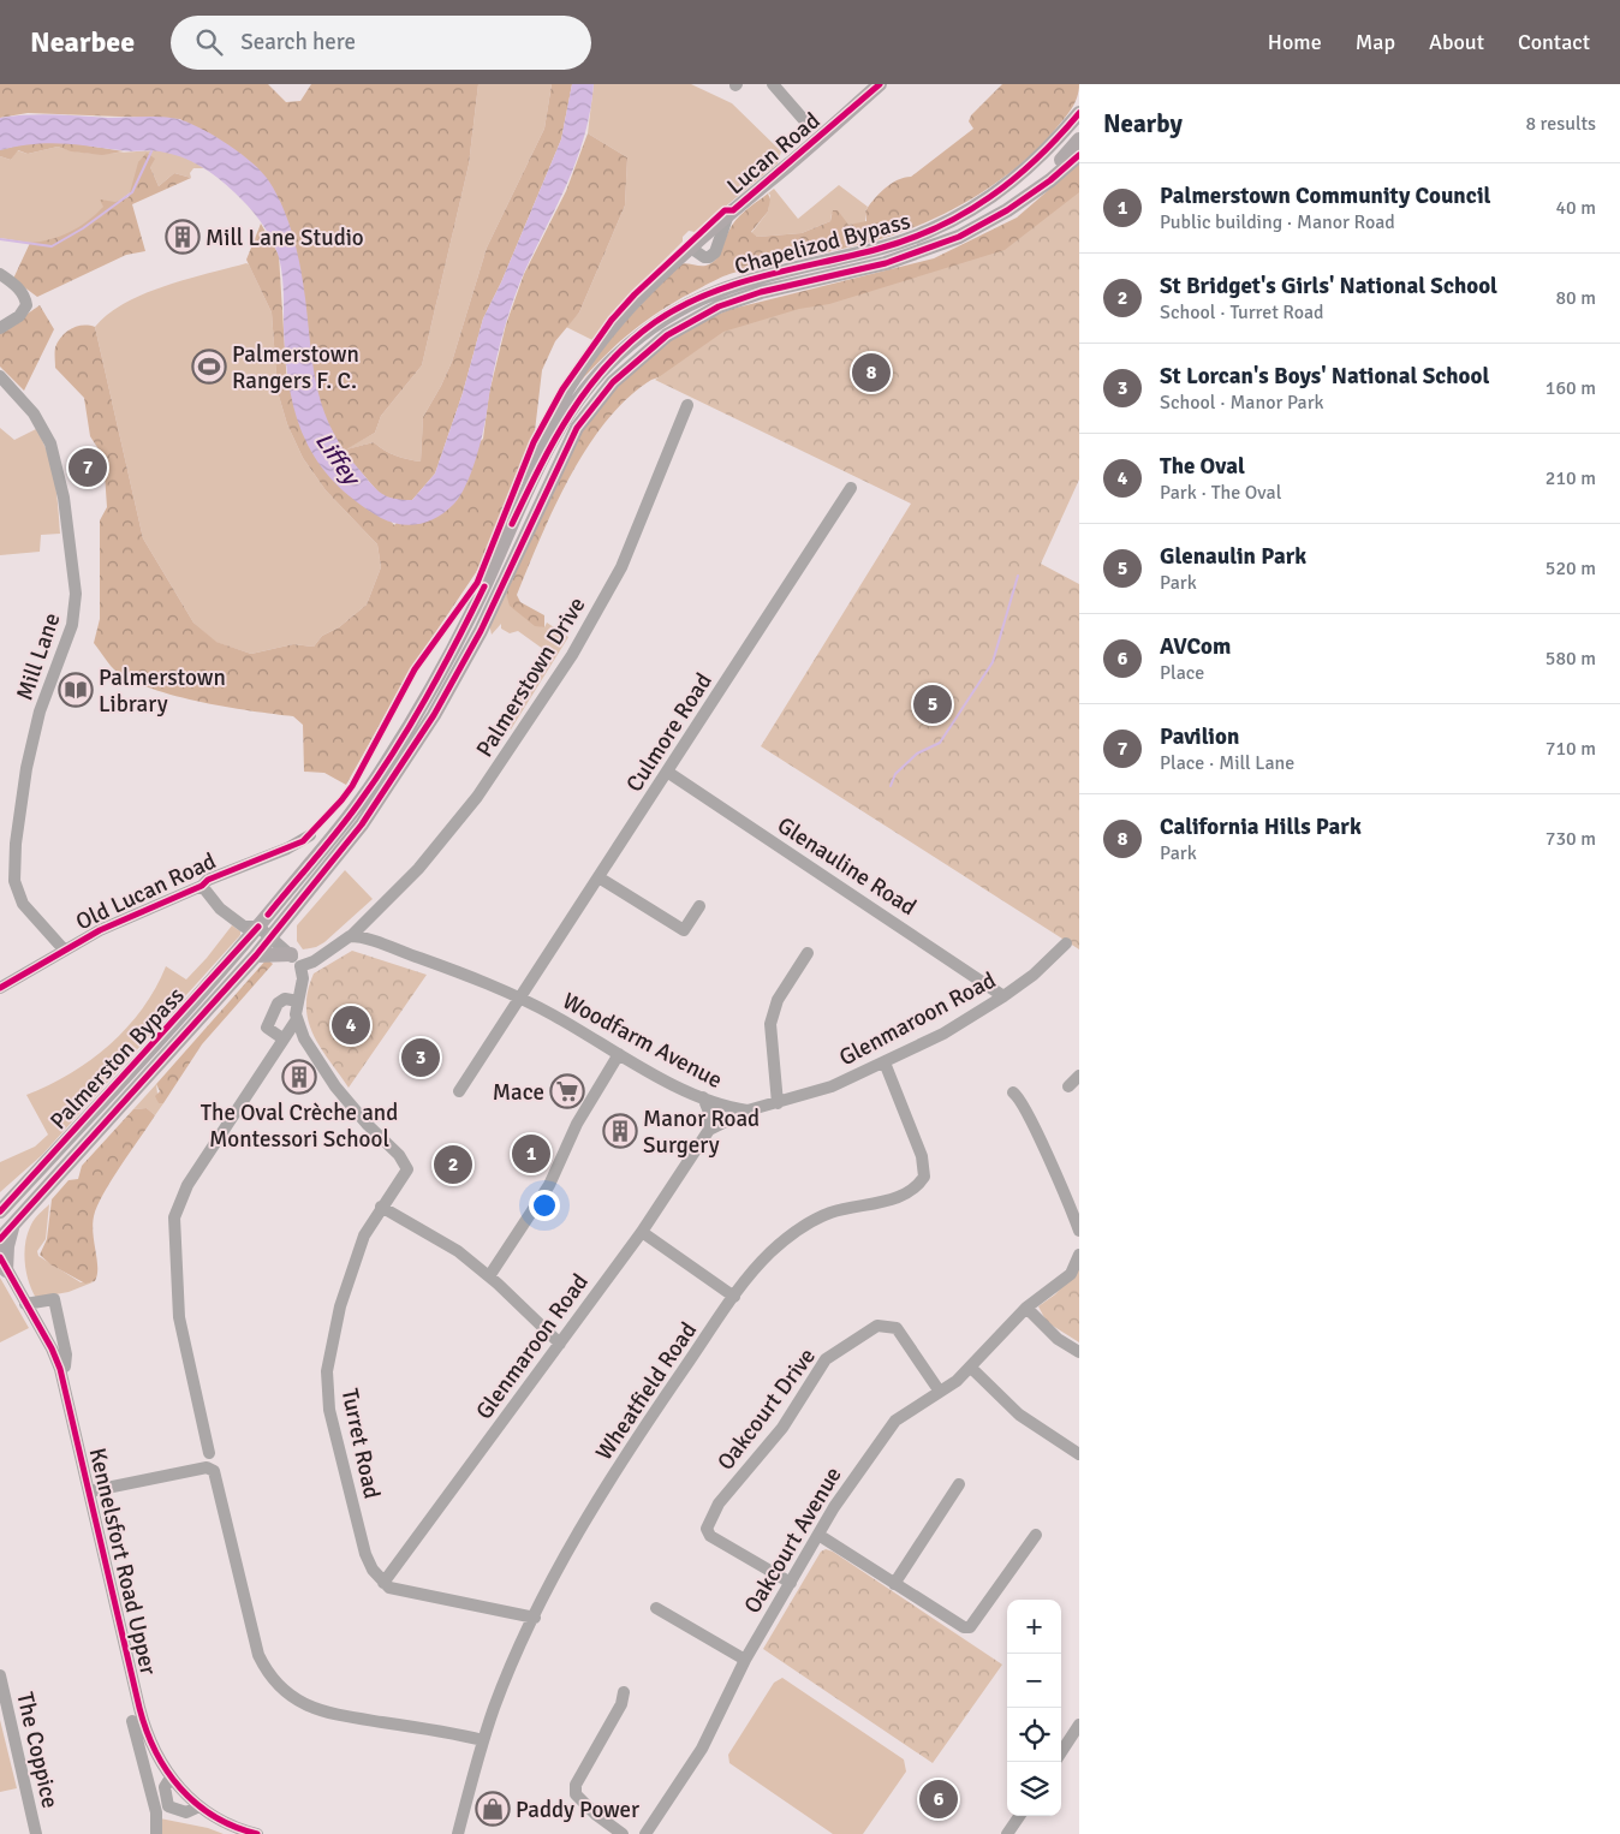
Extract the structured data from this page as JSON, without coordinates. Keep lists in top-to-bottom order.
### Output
{
  "streets": {
    "main road": ["Lucan Road", "Chapelizod Bypass", "Palmerston Bypass"],
    "street": [
      "Mill Lane",
      "Palmerstown Drive",
      "Culmore Road",
      "Glenauline Road",
      "Old Lucan Road",
      "Glenmaroon Road",
      "Woodfarm Avenue",
      "Wheatfield Road",
      "Oakcourt Drive",
      "Turret Road",
      "Oakcourt Avenue",
      "Kennelsfort Road Upper",
      "The Coppice"
    ]
  },
  "crossings": [
    ["Chapelizod Bypass", "Palmerston Bypass"],
    ["Mill Lane", "Old Lucan Road"],
    ["Palmerstown Drive", "Woodfarm Avenue"],
    ["Culmore Road", "Glenauline Road"],
    ["Culmore Road", "Woodfarm Avenue"],
    ["Glenauline Road", "Glenmaroon Road"],
    ["Glenmaroon Road", "Woodfarm Avenue"],
    ["Glenmaroon Road", "Wheatfield Road"],
    ["Glenmaroon Road", "Turret Road"],
    ["Oakcourt Drive", "Oakcourt Avenue"]
  ],
  "water": ["Liffey"],
  "places": {
    "building": ["Mill Lane Studio", "The Oval Crèche and Montessori School", "Manor Road Surgery"],
    "sports": ["Palmerstown Rangers F. C."],
    "library": ["Palmerstown Library"],
    "supermarket": ["Mace"],
    "shop": ["Paddy Power"]
  },
  "page": {
    "header": "Nearbee",
    "search": "Search here",
    "nav": [
      "Home",
      "Map",
      "About",
      "Contact"
    ],
    "heading": ["Nearby", "8 results"],
    "list": [
      {
        "mark": "1",
        "name": "Palmerstown Community Council",
        "note": "Public building · Manor Road",
        "value": "40 m"
      },
      {
        "mark": "2",
        "name": "St Bridget's Girls' National School",
        "note": "School · Turret Road",
        "value": "80 m"
      },
      {
        "mark": "3",
        "name": "St Lorcan's Boys' National School",
        "note": "School · Manor Park",
        "value": "160 m"
      },
      {
        "mark": "4",
        "name": "The Oval",
        "note": "Park · The Oval",
        "value": "210 m"
      },
      {
        "mark": "5",
        "name": "Glenaulin Park",
        "note": "Park",
        "value": "520 m"
      },
      {
        "mark": "6",
        "name": "AVCom",
        "note": "Place",
        "value": "580 m"
      },
      {
        "mark": "7",
        "name": "Pavilion",
        "note": "Place · Mill Lane",
        "value": "710 m"
      },
      {
        "mark": "8",
        "name": "California Hills Park",
        "note": "Park",
        "value": "730 m"
      }
    ],
    "pins": [
      "8",
      "7",
      "5",
      "4",
      "3",
      "1",
      "2",
      "6"
    ],
    "map_buttons": ["+", "−"]
  }
}
